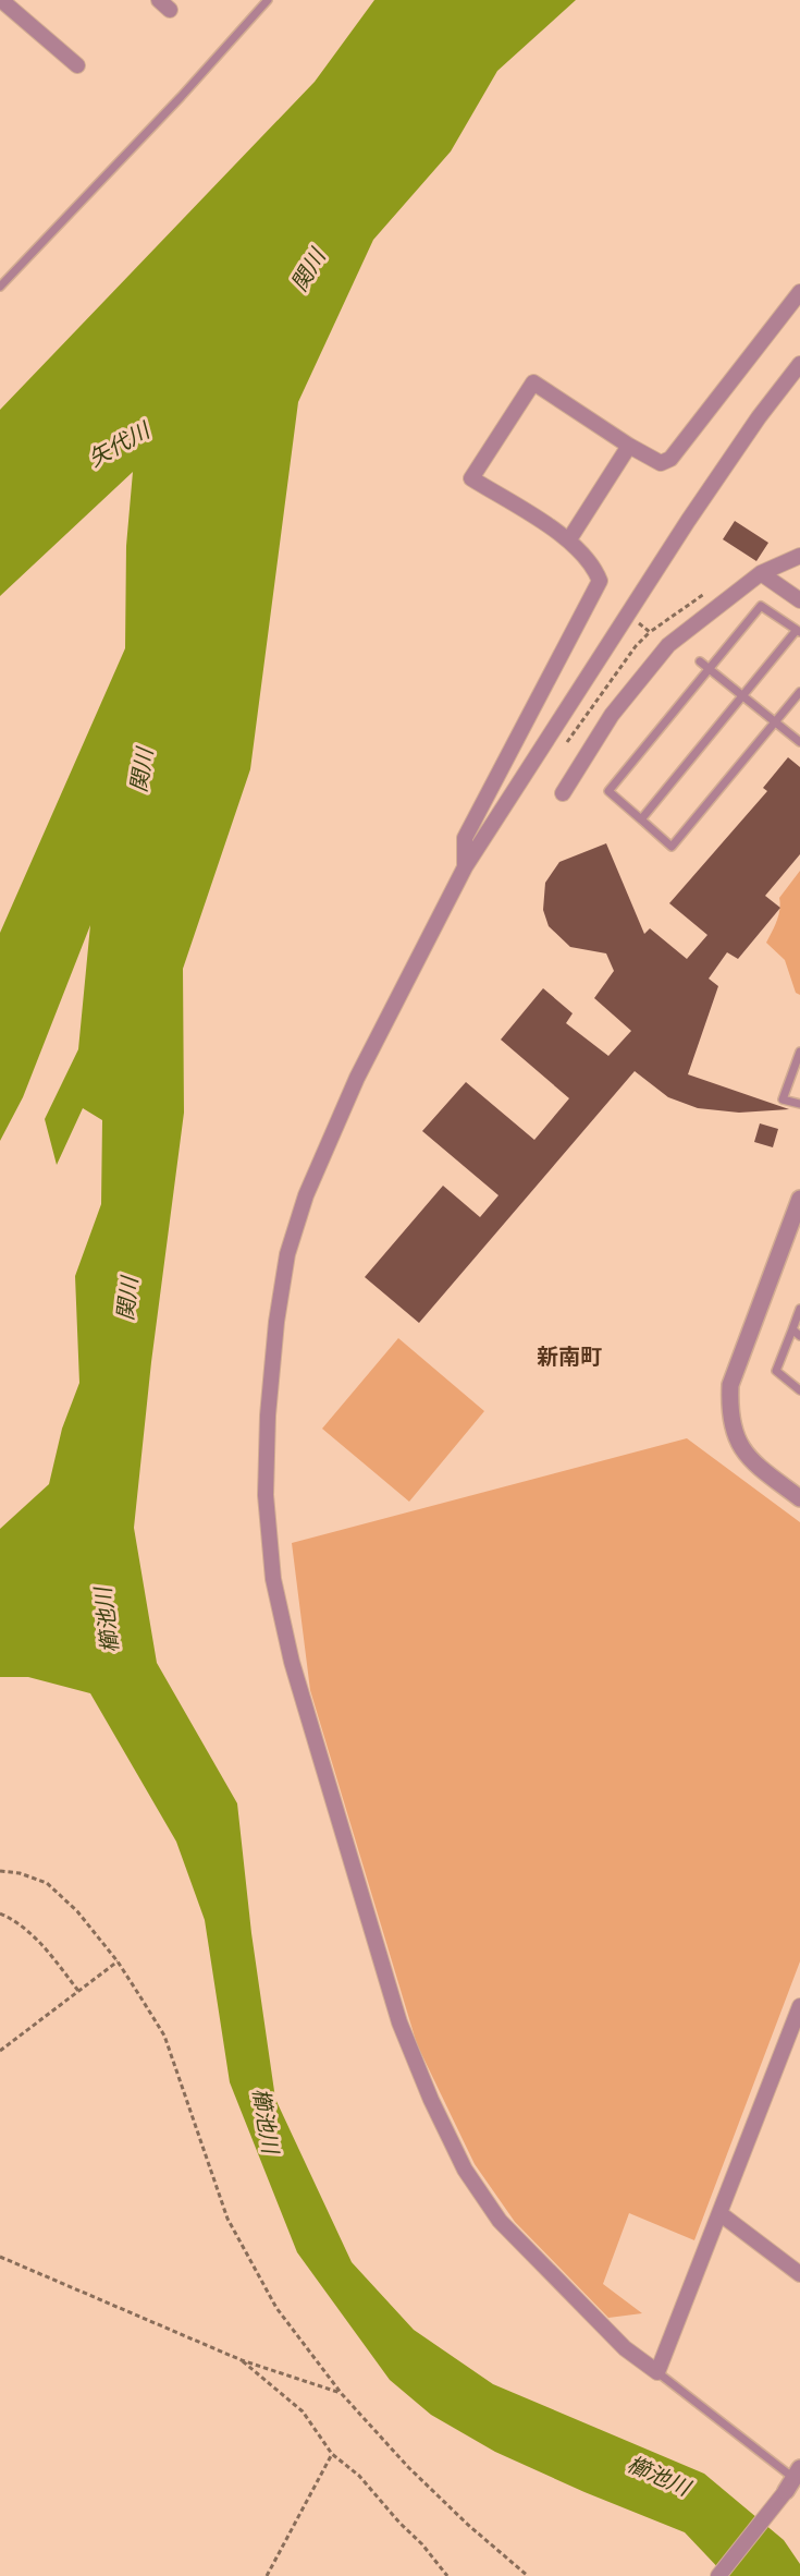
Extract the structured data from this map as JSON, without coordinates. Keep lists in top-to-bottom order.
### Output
{
  "districts": ["新南町"],
  "water": ["関川", "矢代川", "櫛池川"]
}
